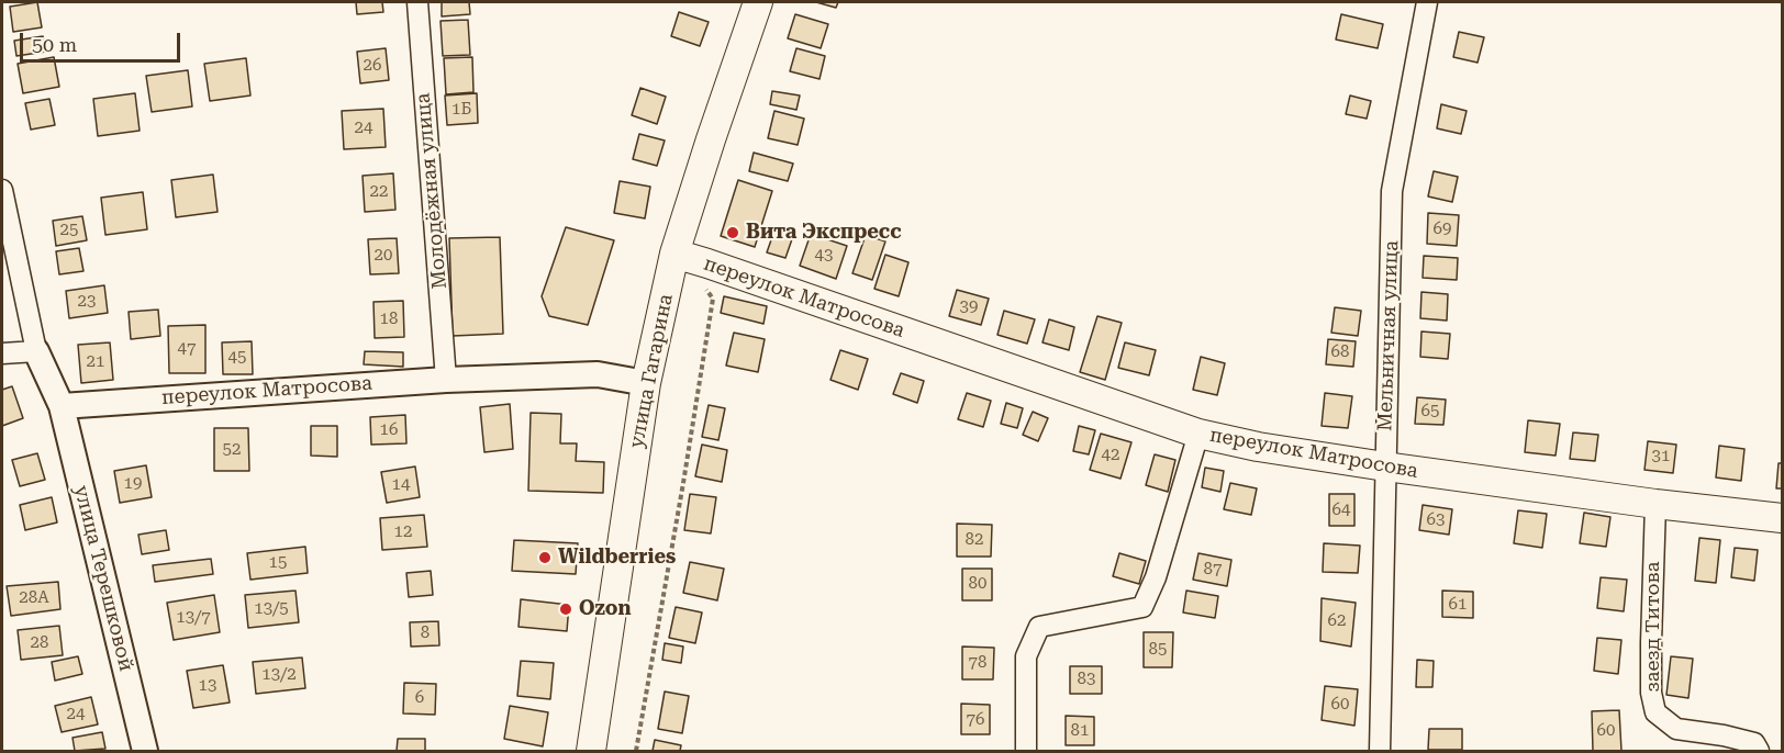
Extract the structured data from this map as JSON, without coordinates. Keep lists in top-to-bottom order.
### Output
{
  "streets": {
    "main road": ["переулок Матросова", "улица Гагарина"],
    "street": [
      "Молодёжная улица",
      "Мельничная улица",
      "улица Терешковой",
      "заезд Титова"
    ]
  },
  "crossings": [
    ["Молодёжная улица", "переулок Матросова"],
    ["переулок Матросова", "Мельничная улица"],
    ["переулок Матросова", "улица Гагарина"],
    ["переулок Матросова", "улица Терешковой"],
    ["переулок Матросова", "заезд Титова"]
  ],
  "places": ["Вита Экспресс", "Wildberries", "Ozon"],
  "house_numbers": [
    "26",
    "1Б",
    "24",
    "22",
    "69",
    "25",
    "20",
    "43",
    "23",
    "39",
    "18",
    "47",
    "68",
    "45",
    "21",
    "65",
    "16",
    "52",
    "42",
    "31",
    "19",
    "14",
    "64",
    "63",
    "12",
    "82",
    "15",
    "87",
    "80",
    "28А",
    "61",
    "13/5",
    "13/7",
    "62",
    "8",
    "28",
    "85",
    "78",
    "13/2",
    "83",
    "13",
    "6",
    "60",
    "24",
    "76",
    "81",
    "60"
  ],
  "scale_bar": "50 m"
}
